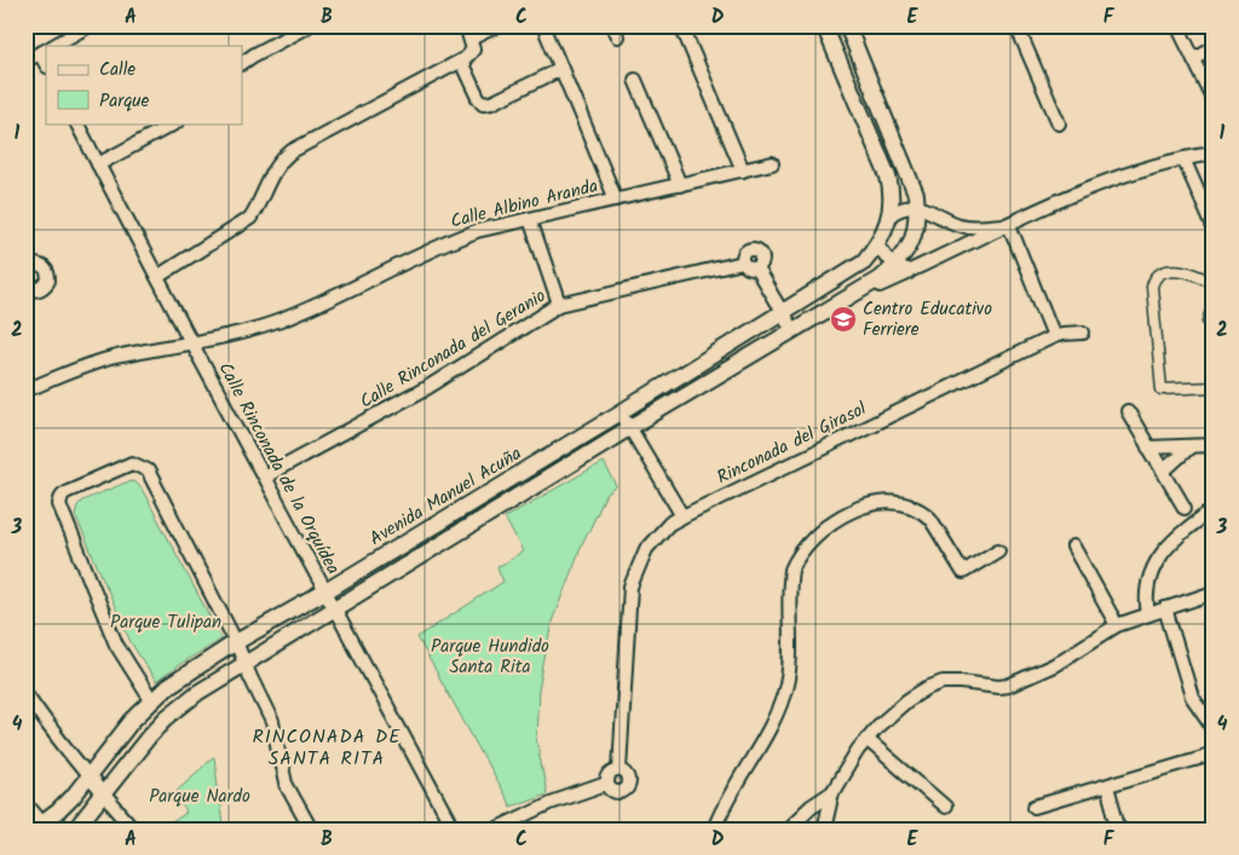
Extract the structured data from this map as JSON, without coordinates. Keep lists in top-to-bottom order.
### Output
{
  "streets": {
    "street": [
      "Calle Albino Aranda",
      "Calle Rinconada del Geranio",
      "Rinconada del Girasol",
      "Calle Rinconada de la Orquídea",
      "Avenida Manuel Acuña"
    ]
  },
  "crossings": [
    ["Calle Albino Aranda", "Calle Rinconada de la Orquídea"],
    ["Calle Rinconada del Geranio", "Calle Rinconada de la Orquídea"],
    ["Calle Rinconada de la Orquídea", "Avenida Manuel Acuña"]
  ],
  "districts": ["RINCONADA DE SANTA RITA"],
  "parks": ["Parque Tulipan", "Parque Hundido Santa Rita", "Parque Nardo"],
  "places": {
    "school or university": ["Centro Educativo Ferriere"]
  },
  "legend": ["Calle", "Parque"],
  "grid": {
    "columns": [
      "A",
      "B",
      "C",
      "D",
      "E",
      "F"
    ],
    "rows": [
      "1",
      "2",
      "3",
      "4"
    ]
  }
}
